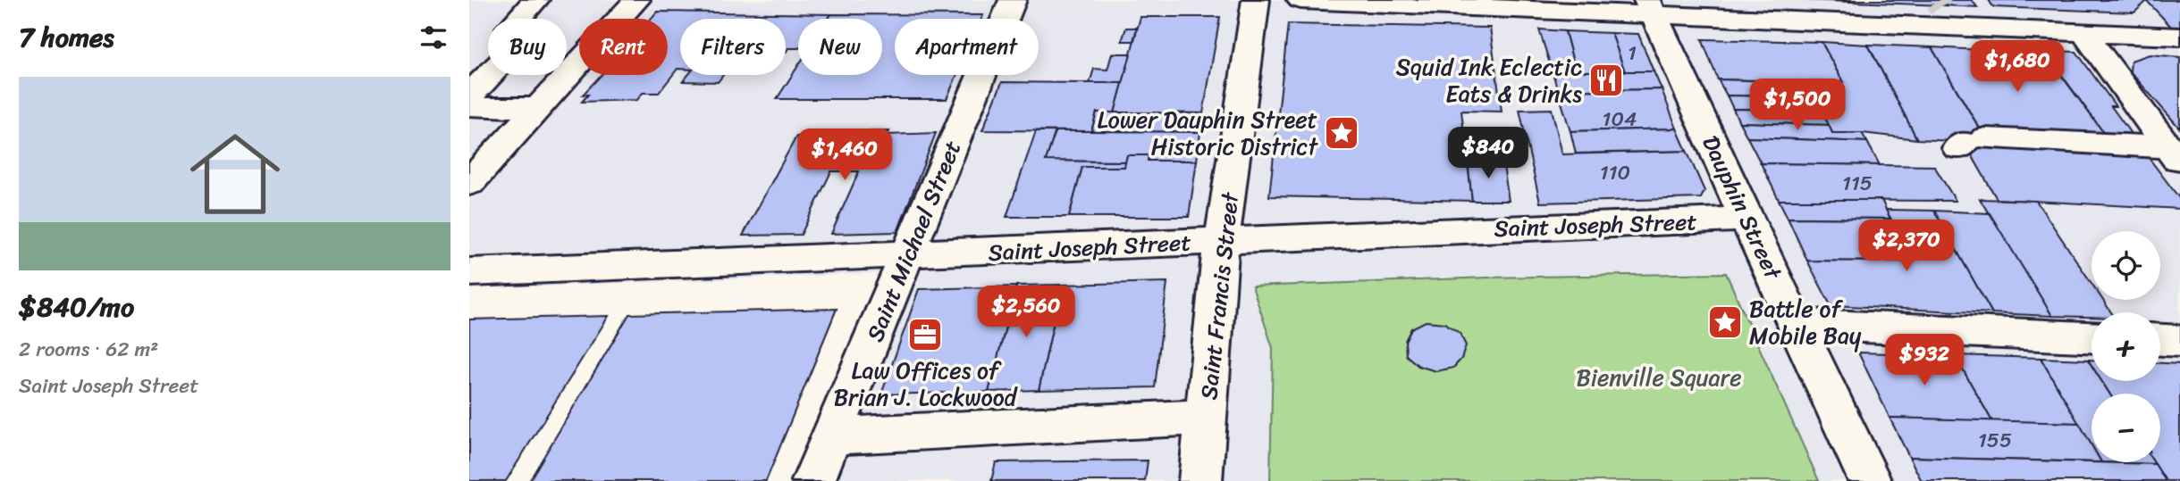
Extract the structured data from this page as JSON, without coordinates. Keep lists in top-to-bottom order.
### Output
{
  "streets": {
    "street": [
      "Dauphin Street",
      "Saint Joseph Street",
      "Saint Michael Street",
      "Saint Francis Street"
    ]
  },
  "crossings": [
    ["Dauphin Street", "Saint Joseph Street"],
    ["Saint Joseph Street", "Saint Michael Street"],
    ["Saint Joseph Street", "Saint Francis Street"]
  ],
  "parks": ["Bienville Square"],
  "places": {
    "restaurant": ["Squid Ink Eclectic Eats & Drinks"],
    "place": ["Lower Dauphin Street Historic District", "Battle of Mobile Bay"],
    "office": ["Law Offices of Brian J. Lockwood"]
  },
  "house_numbers": [
    "1",
    "104",
    "110",
    "115",
    "155"
  ],
  "page": {
    "heading": "7 homes",
    "chip": [
      "Buy",
      "Rent",
      "Filters",
      "New",
      "Apartment"
    ],
    "price": [
      "$1,680",
      "$1,500",
      "$840",
      "$1,460",
      "$2,370",
      "$2,560",
      "$932"
    ],
    "list": [
      {
        "name": "$840/mo",
        "note": "2 rooms · 62 m² · Saint Joseph Street"
      }
    ],
    "map_buttons": ["+", "−"]
  }
}
